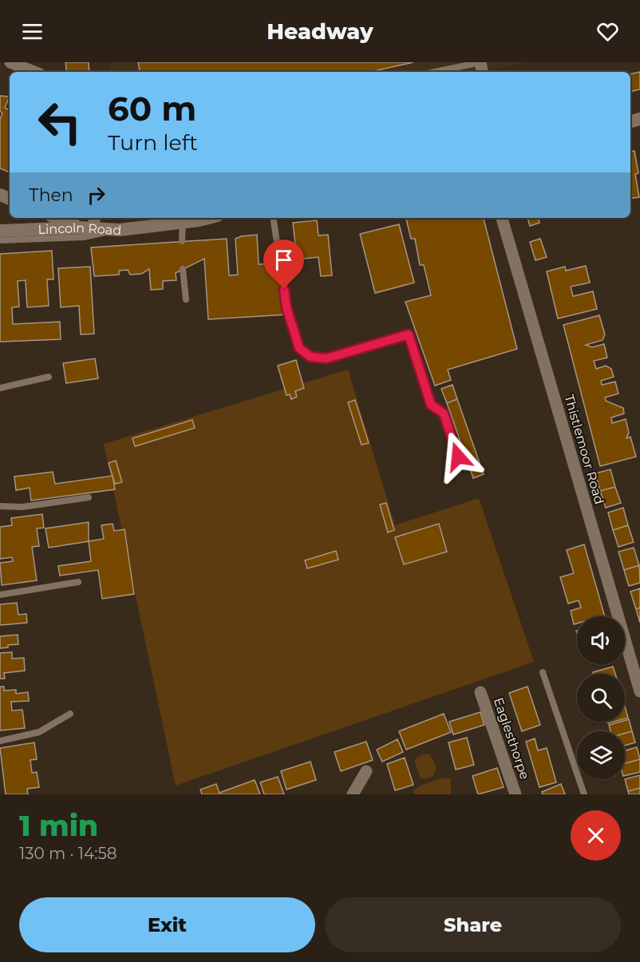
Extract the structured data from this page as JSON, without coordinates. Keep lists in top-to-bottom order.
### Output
{
  "streets": {
    "street": ["Lincoln Road", "Thistlemoor Road", "Eaglesthorpe"]
  },
  "page": {
    "header": "Headway",
    "turn": ["60 m", "Turn left"],
    "then": "Then",
    "heading": ["1 min", "130 m · 14:58"],
    "buttons": ["Exit", "Share"]
  }
}
